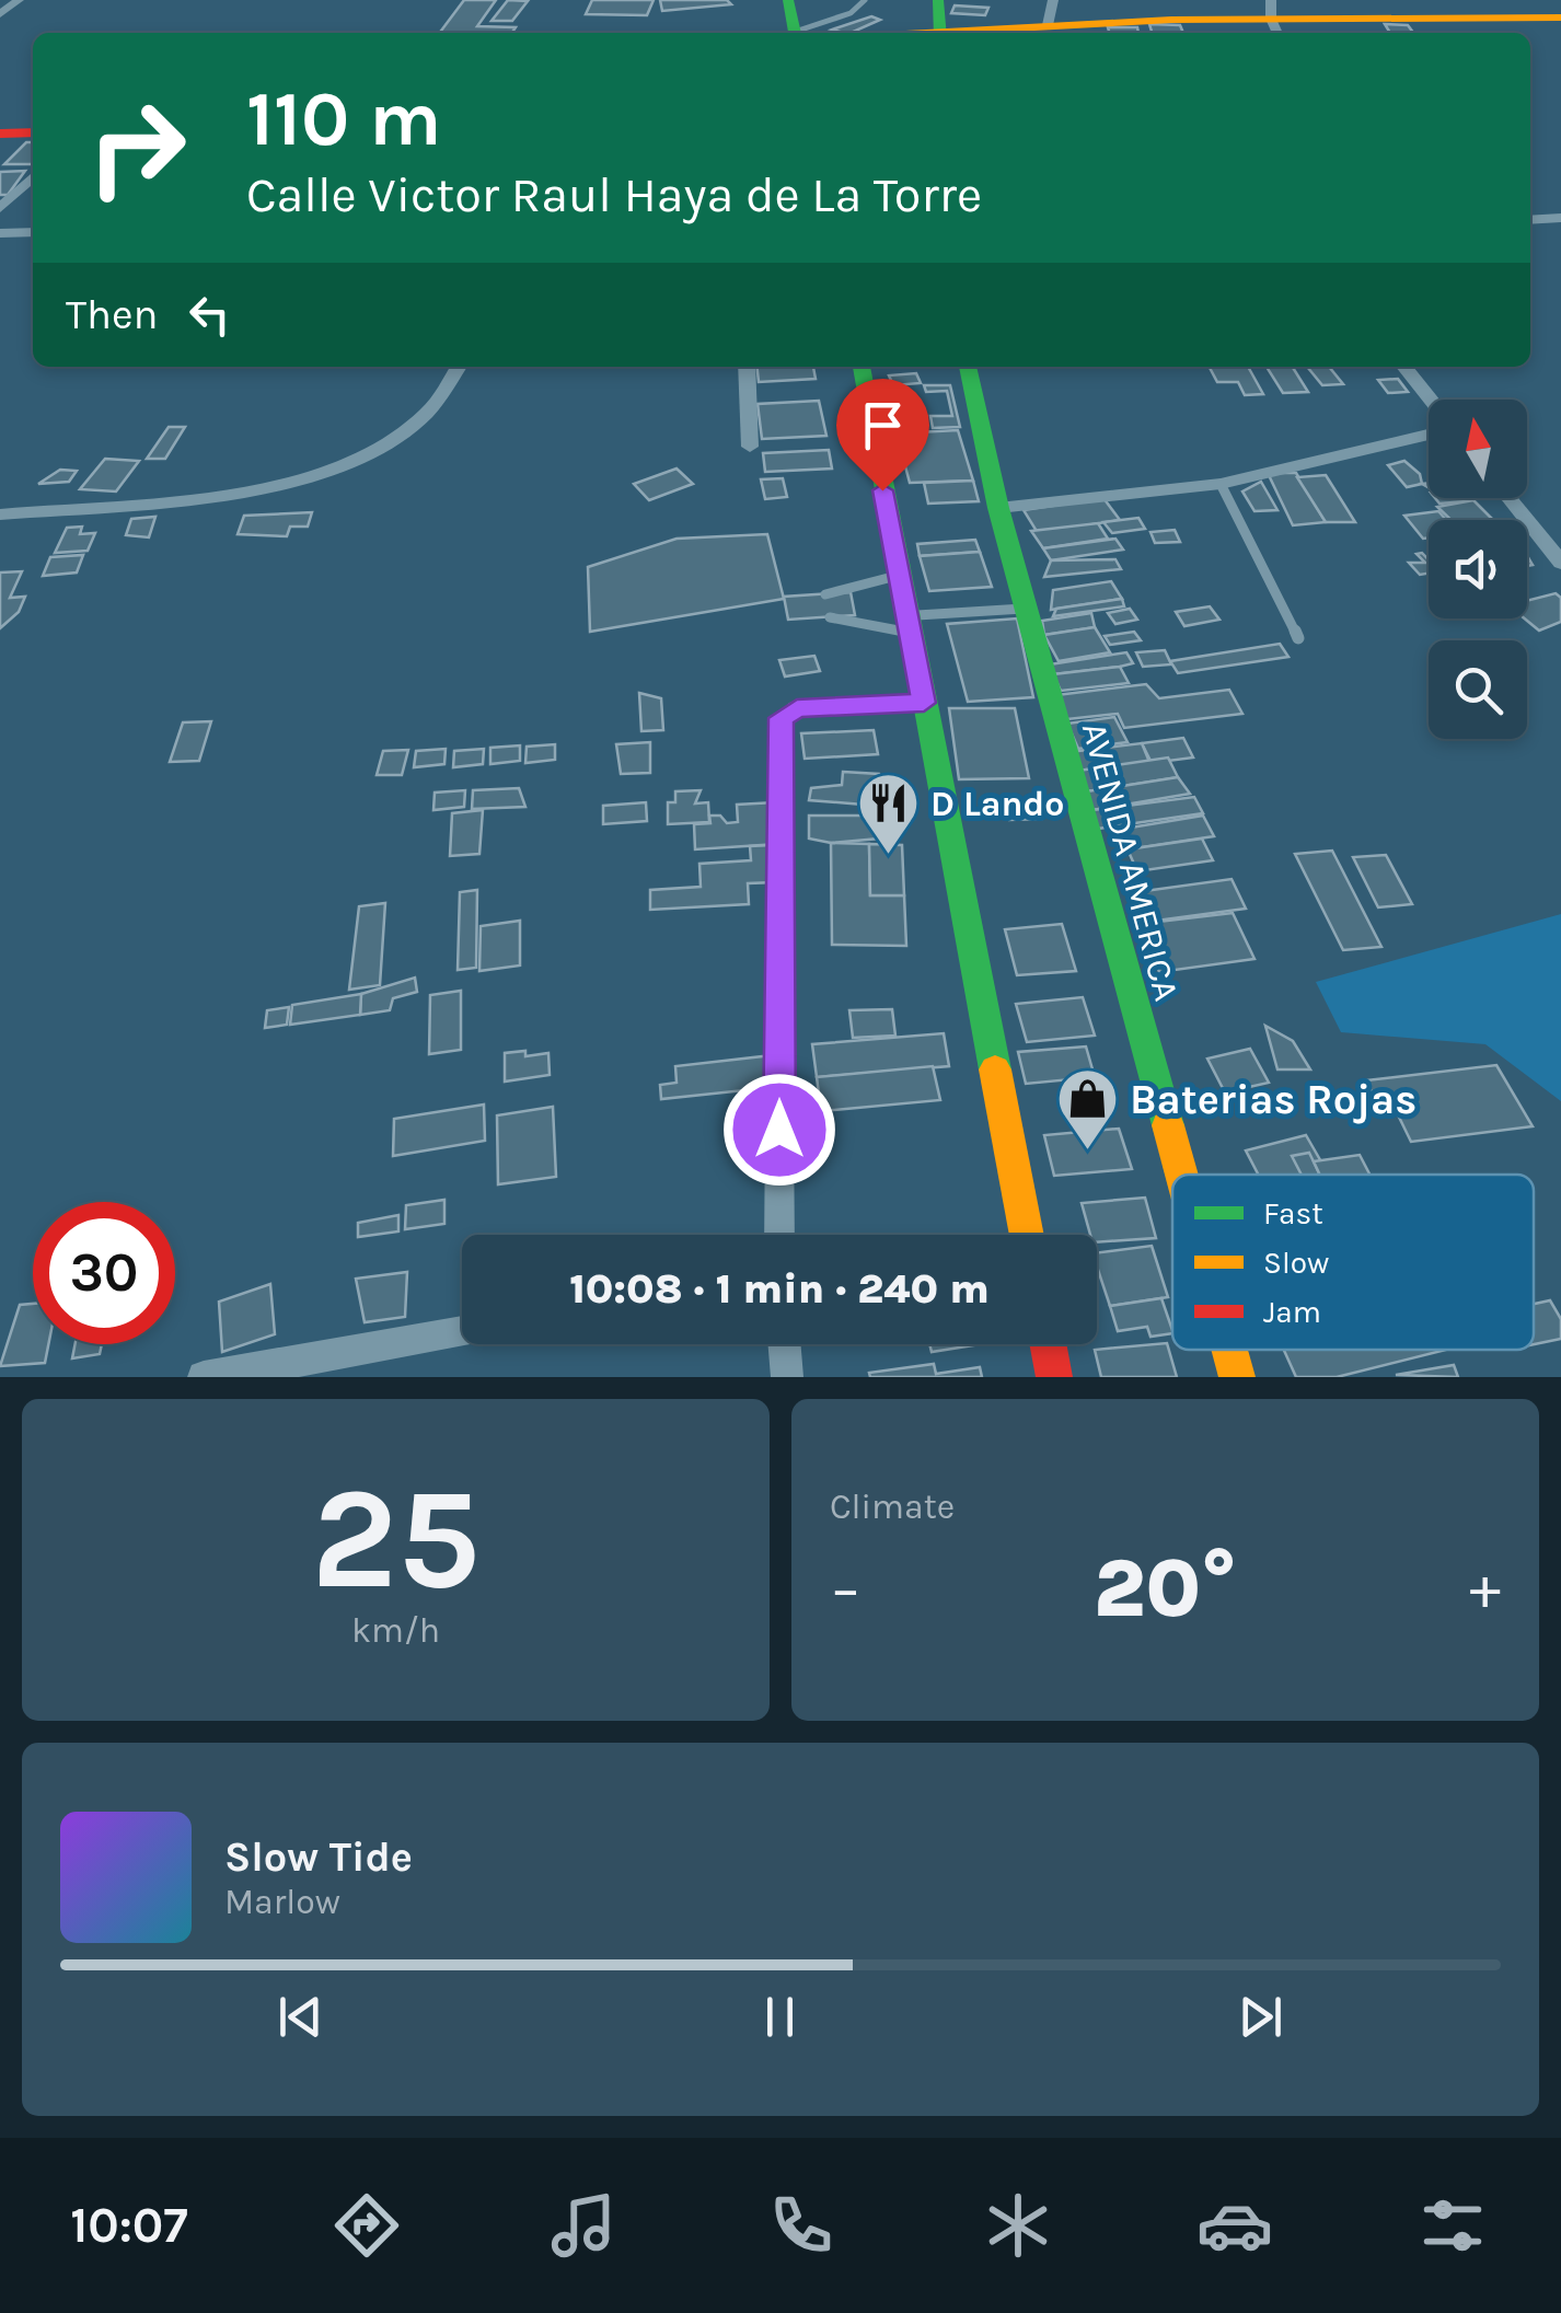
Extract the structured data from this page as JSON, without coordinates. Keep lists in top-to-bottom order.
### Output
{
  "streets": {
    "main road": ["AVENIDA AMERICA"]
  },
  "places": {
    "restaurant": ["D Lando"],
    "shop": ["Baterias Rojas"]
  },
  "legend": ["Fast", "Slow", "Jam"],
  "north": "top",
  "page": {
    "turn": ["110 m", "Calle Victor Raul Haya de La Torre"],
    "then": "Then",
    "limit": "30",
    "trip": "10:08 · 1 min · 240 m",
    "tile": [
      ["25", "km/h"],
      "Climate"
    ],
    "heat": ["−", "20°", "+"],
    "song": ["Slow Tide", "Marlow"],
    "tabs": "10:07"
  }
}
